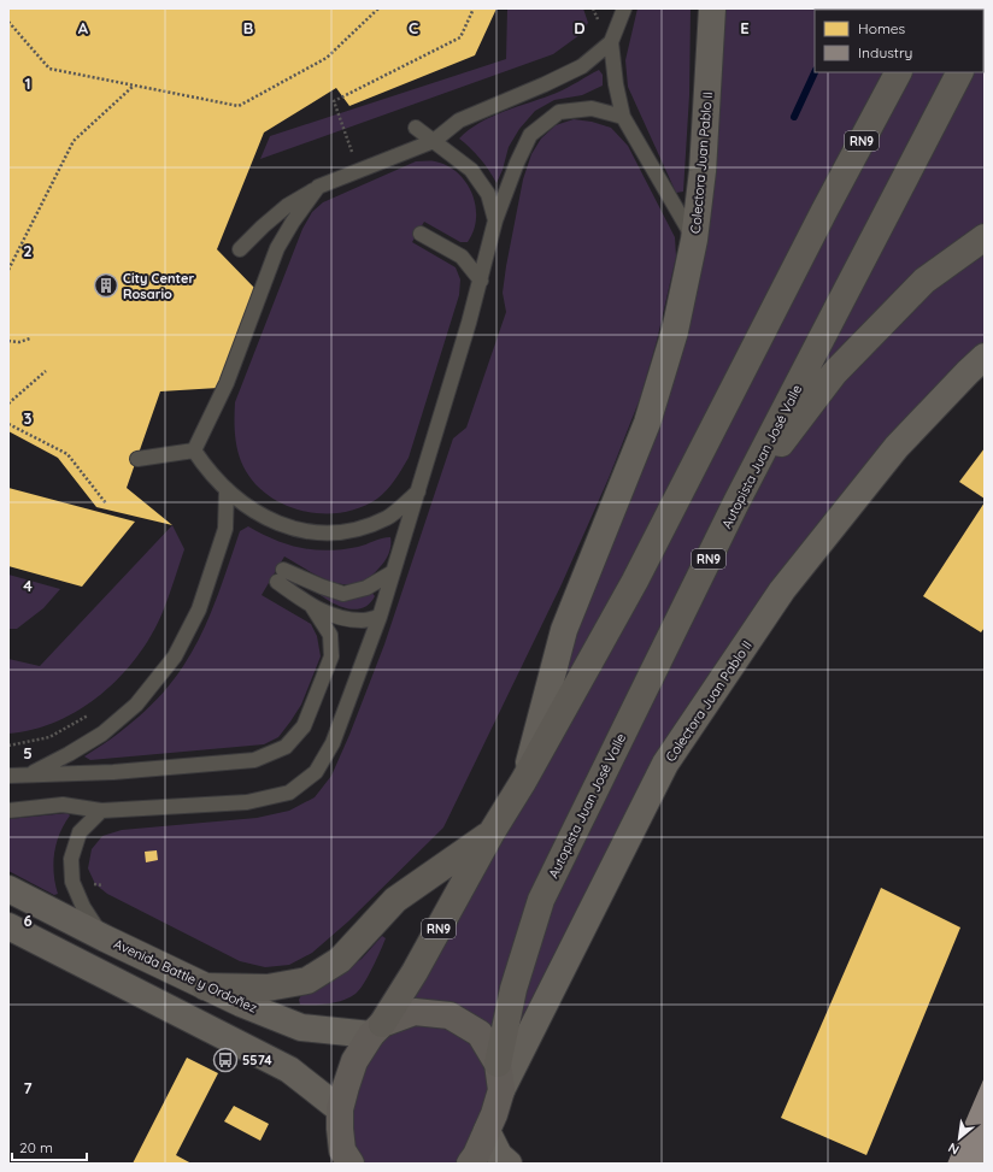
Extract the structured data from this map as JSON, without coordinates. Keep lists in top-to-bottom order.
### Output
{
  "streets": {
    "highway": ["RN9", "Autopista Juan José Valle"],
    "main road": ["Colectora Juan Pablo II", "Avenida Battle y Ordoñez"]
  },
  "crossings": [
    ["RN9", "Colectora Juan Pablo II"],
    ["RN9", "Avenida Battle y Ordoñez"]
  ],
  "places": {
    "building": ["City Center Rosario"],
    "bus stop": ["5574"]
  },
  "legend": ["Homes", "Industry"],
  "scale_bar": "20 m",
  "north": "bottom left",
  "grid": {
    "columns": [
      "A",
      "B",
      "C",
      "D",
      "E"
    ],
    "rows": [
      "1",
      "2",
      "3",
      "4",
      "5",
      "6",
      "7"
    ]
  }
}
